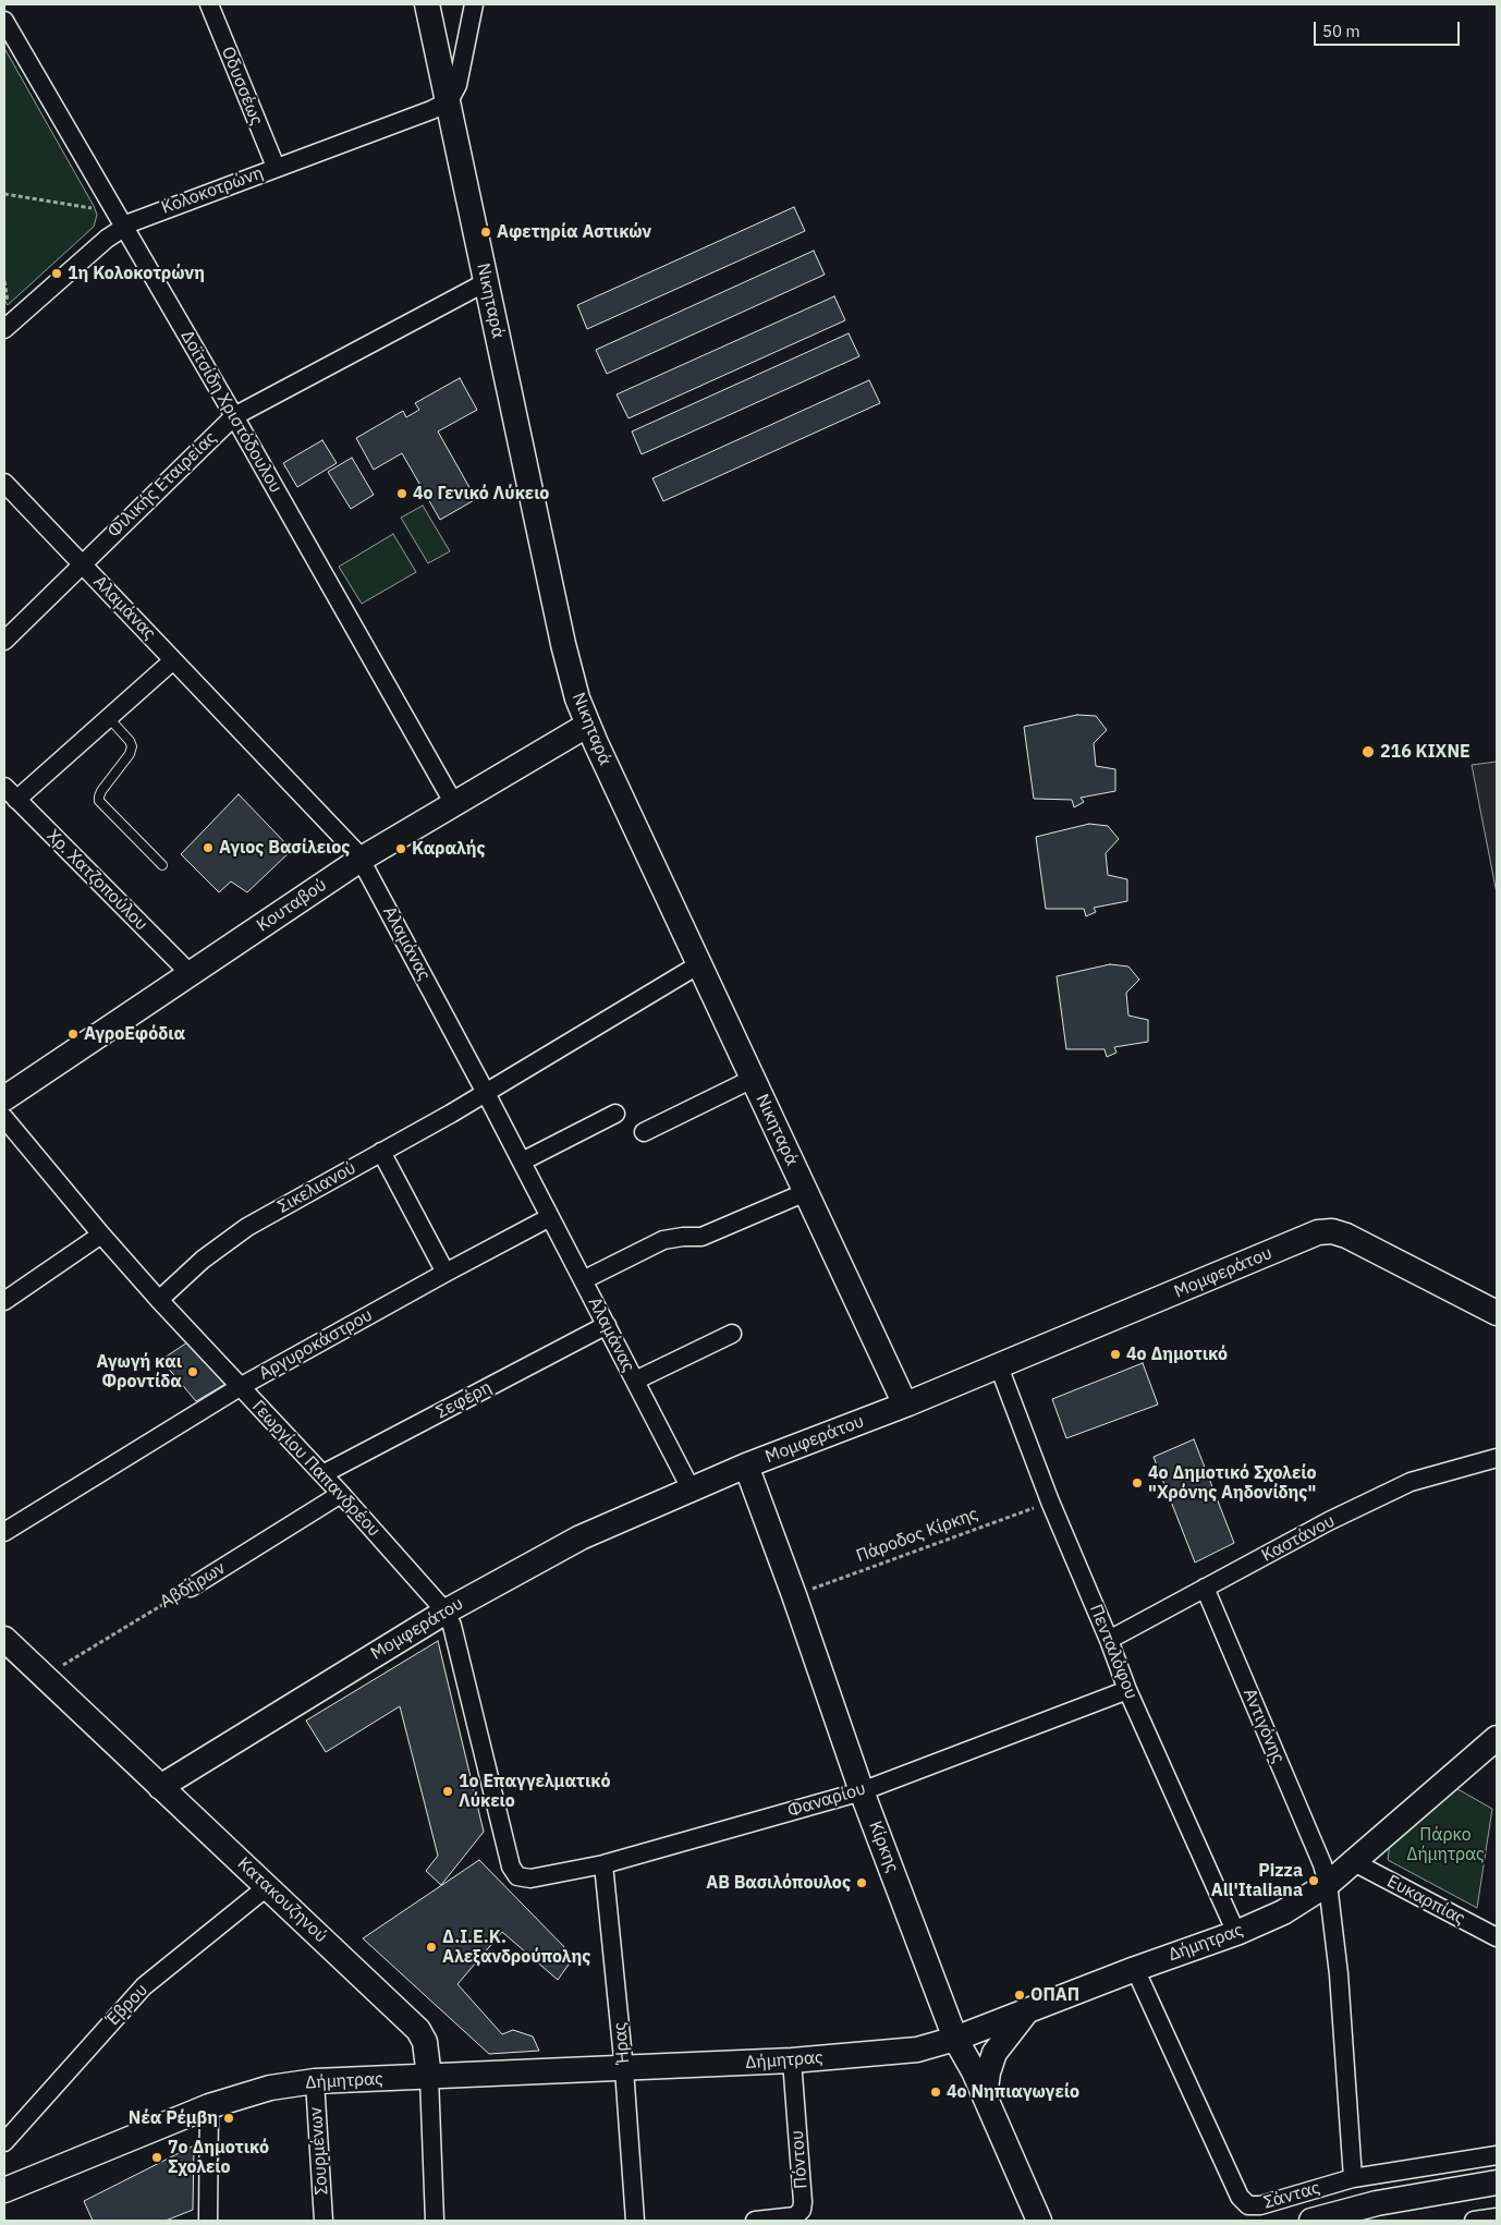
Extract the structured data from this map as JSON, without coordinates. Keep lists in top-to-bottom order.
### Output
{
  "streets": {
    "street": [
      "Οδυσσέως",
      "Κολοκοτρώνη",
      "Νικηταρά",
      "Δοϊτσίδη Χριστόδουλου",
      "Φιλικής Εταιρείας",
      "Αλαμάνας",
      "Χρ. Χατζοπούλου",
      "Κουταβού",
      "Σικελιανού",
      "Μομφεράτου",
      "Αργυροκάστρου",
      "Σεφέρη",
      "Γεωργίου Παπανδρέου",
      "Καστάνου",
      "Αβδήρων",
      "Πενταλόφου",
      "Αντιγόνης",
      "Φαναρίου",
      "Κίρκης",
      "Κατακουζηνού",
      "Ευκαρπίας",
      "Δήμητρας",
      "Έβρου",
      "Ήρας",
      "Σουρμένων",
      "Πόντου",
      "Σάντας"
    ],
    "path": ["Πάροδος Κίρκης"]
  },
  "crossings": [
    ["Οδυσσέως", "Κολοκοτρώνη"],
    ["Κολοκοτρώνη", "Νικηταρά"],
    ["Κολοκοτρώνη", "Δοϊτσίδη Χριστόδουλου"],
    ["Νικηταρά", "Φιλικής Εταιρείας"],
    ["Νικηταρά", "Κουταβού"],
    ["Νικηταρά", "Σικελιανού"],
    ["Νικηταρά", "Μομφεράτου"],
    ["Δοϊτσίδη Χριστόδουλου", "Φιλικής Εταιρείας"],
    ["Δοϊτσίδη Χριστόδουλου", "Κουταβού"],
    ["Φιλικής Εταιρείας", "Αλαμάνας"],
    ["Αλαμάνας", "Κουταβού"],
    ["Αλαμάνας", "Σικελιανού"],
    ["Αλαμάνας", "Μομφεράτου"],
    ["Αλαμάνας", "Αργυροκάστρου"],
    ["Αλαμάνας", "Σεφέρη"],
    ["Χρ. Χατζοπούλου", "Κουταβού"],
    ["Σικελιανού", "Γεωργίου Παπανδρέου"],
    ["Μομφεράτου", "Γεωργίου Παπανδρέου"],
    ["Μομφεράτου", "Πενταλόφου"],
    ["Μομφεράτου", "Κίρκης"],
    ["Μομφεράτου", "Κατακουζηνού"],
    ["Αργυροκάστρου", "Γεωργίου Παπανδρέου"],
    ["Σεφέρη", "Γεωργίου Παπανδρέου"],
    ["Γεωργίου Παπανδρέου", "Αβδήρων"],
    ["Γεωργίου Παπανδρέου", "Φαναρίου"],
    ["Πάροδος Κίρκης", "Πενταλόφου"],
    ["Πάροδος Κίρκης", "Κίρκης"],
    ["Καστάνου", "Πενταλόφου"],
    ["Καστάνου", "Αντιγόνης"],
    ["Αβδήρων", "Κατακουζηνού"],
    ["Πενταλόφου", "Φαναρίου"],
    ["Πενταλόφου", "Δήμητρας"],
    ["Αντιγόνης", "Δήμητρας"],
    ["Αντιγόνης", "Σάντας"],
    ["Φαναρίου", "Κίρκης"],
    ["Φαναρίου", "Ήρας"],
    ["Κίρκης", "Δήμητρας"],
    ["Κατακουζηνού", "Δήμητρας"],
    ["Κατακουζηνού", "Έβρου"],
    ["Ευκαρπίας", "Δήμητρας"],
    ["Δήμητρας", "Ήρας"],
    ["Δήμητρας", "Σουρμένων"],
    ["Δήμητρας", "Πόντου"],
    ["Δήμητρας", "Σάντας"]
  ],
  "parks": ["Πάρκο Δήμητρας"],
  "places": [
    "Αφετηρία Αστικών",
    "1η Κολοκοτρώνη",
    "4ο Γενικό Λύκειο",
    "216 ΚΙΧΝΕ",
    "Αγιος Βασίλειος",
    "Καραλής",
    "ΑγροΕφόδια",
    "4ο Δημοτικό",
    "Αγωγή και Φροντίδα",
    "4ο Δημοτικό Σχολείο \"Χρόνης Αηδονίδης\"",
    "1ο Επαγγελματικό Λύκειο",
    "Pizza All'Italiana",
    "ΑΒ Βασιλόπουλος",
    "Δ.Ι.Ε.Κ. Αλεξανδρούπολης",
    "ΟΠΑΠ",
    "4ο Νηπιαγωγείο",
    "Νέα Ρέμβη",
    "7ο Δημοτικό Σχολείο"
  ],
  "scale_bar": "50 m"
}
